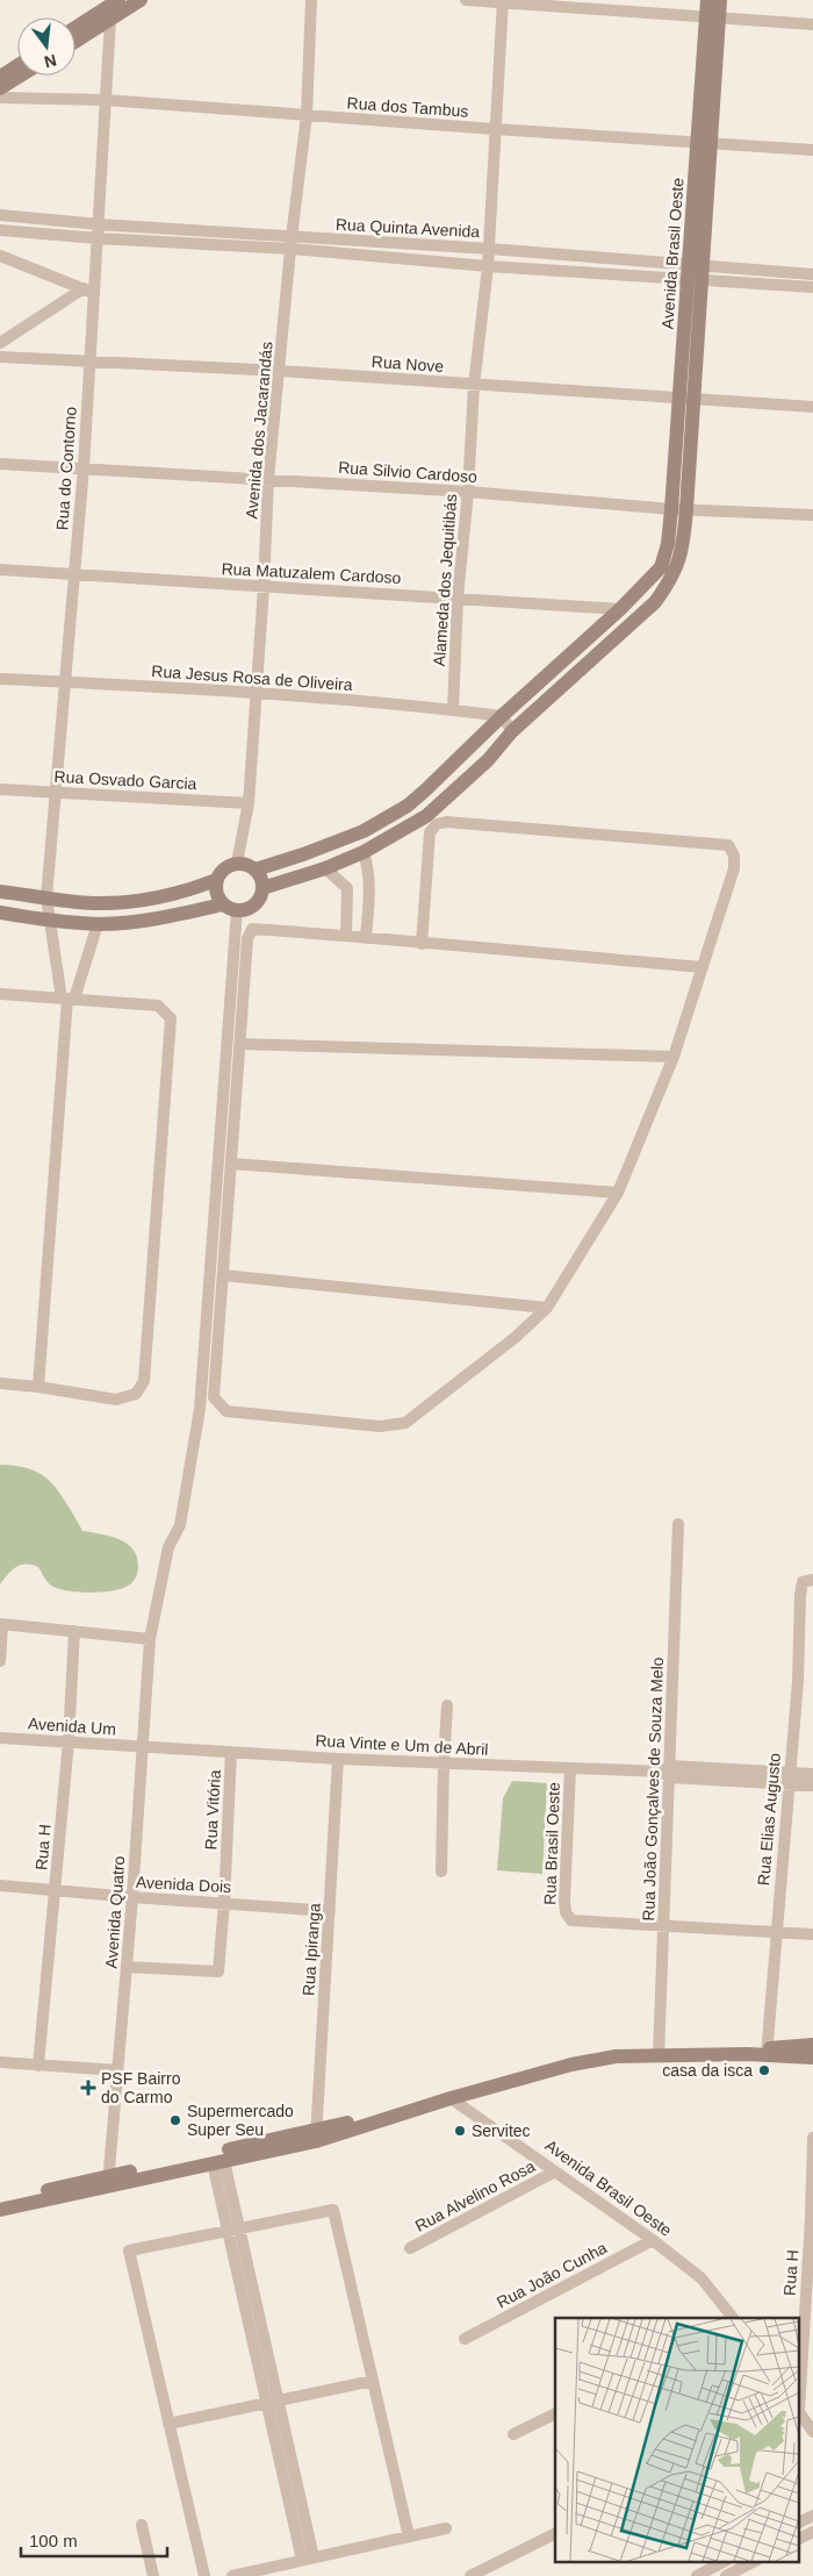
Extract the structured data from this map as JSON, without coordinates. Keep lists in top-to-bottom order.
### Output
{
  "streets": {
    "street": [
      "Rua dos Tambus",
      "Rua Quinta Avenida",
      "Avenida Brasil Oeste",
      "Rua Nove",
      "Avenida dos Jacarandás",
      "Rua do Contorno",
      "Rua Silvio Cardoso",
      "Rua Matuzalem Cardoso",
      "Alameda dos Jequitibás",
      "Rua Jesus Rosa de Oliveira",
      "Rua Osvado Garcia",
      "Avenida Um",
      "Rua Vinte e Um de Abril",
      "Rua João Gonçalves de Souza Melo",
      "Rua Vitória",
      "Rua Elias Augusto",
      "Rua Brasil Oeste",
      "Rua H",
      "Avenida Dois",
      "Avenida Quatro",
      "Rua Ipiranga",
      "Rua Alvelino Rosa",
      "Rua João Cunha"
    ]
  },
  "crossings": [
    ["Rua dos Tambus", "Avenida Brasil Oeste"],
    ["Rua dos Tambus", "Avenida dos Jacarandás"],
    ["Rua dos Tambus", "Rua do Contorno"],
    ["Rua dos Tambus", "Alameda dos Jequitibás"],
    ["Rua Quinta Avenida", "Avenida Brasil Oeste"],
    ["Rua Quinta Avenida", "Avenida dos Jacarandás"],
    ["Rua Quinta Avenida", "Rua do Contorno"],
    ["Rua Quinta Avenida", "Alameda dos Jequitibás"],
    ["Avenida Brasil Oeste", "Rua Nove"],
    ["Avenida Brasil Oeste", "Avenida dos Jacarandás"],
    ["Avenida Brasil Oeste", "Rua Silvio Cardoso"],
    ["Avenida Brasil Oeste", "Rua Matuzalem Cardoso"],
    ["Avenida Brasil Oeste", "Rua Jesus Rosa de Oliveira"],
    ["Avenida Brasil Oeste", "Avenida Quatro"],
    ["Avenida Brasil Oeste", "Rua Alvelino Rosa"],
    ["Avenida Brasil Oeste", "Rua João Cunha"],
    ["Rua Nove", "Avenida dos Jacarandás"],
    ["Rua Nove", "Rua do Contorno"],
    ["Rua Nove", "Alameda dos Jequitibás"],
    ["Avenida dos Jacarandás", "Rua Silvio Cardoso"],
    ["Avenida dos Jacarandás", "Rua Matuzalem Cardoso"],
    ["Avenida dos Jacarandás", "Rua Jesus Rosa de Oliveira"],
    ["Avenida dos Jacarandás", "Rua Osvado Garcia"],
    ["Avenida dos Jacarandás", "Avenida Quatro"],
    ["Rua do Contorno", "Rua Silvio Cardoso"],
    ["Rua do Contorno", "Rua Matuzalem Cardoso"],
    ["Rua do Contorno", "Rua Jesus Rosa de Oliveira"],
    ["Rua do Contorno", "Rua Osvado Garcia"],
    ["Rua Silvio Cardoso", "Alameda dos Jequitibás"],
    ["Rua Matuzalem Cardoso", "Alameda dos Jequitibás"],
    ["Alameda dos Jequitibás", "Rua Jesus Rosa de Oliveira"],
    ["Avenida Um", "Rua Vinte e Um de Abril"],
    ["Avenida Um", "Rua H"],
    ["Avenida Um", "Avenida Quatro"],
    ["Rua Vinte e Um de Abril", "Rua João Gonçalves de Souza Melo"],
    ["Rua Vinte e Um de Abril", "Rua Vitória"],
    ["Rua Vinte e Um de Abril", "Rua Elias Augusto"],
    ["Rua Vinte e Um de Abril", "Rua Brasil Oeste"],
    ["Rua Vinte e Um de Abril", "Avenida Quatro"],
    ["Rua Vinte e Um de Abril", "Rua Ipiranga"],
    ["Rua João Gonçalves de Souza Melo", "Rua Brasil Oeste"],
    ["Rua Vitória", "Avenida Dois"],
    ["Rua Vitória", "Avenida Quatro"],
    ["Rua H", "Avenida Dois"],
    ["Avenida Dois", "Avenida Quatro"],
    ["Avenida Dois", "Rua Ipiranga"]
  ],
  "places": {
    "other": ["casa da isca", "Supermercado Super Seu", "Servitec"],
    "health": ["PSF Bairro do Carmo"]
  },
  "scale_bar": "100 m",
  "north": "bottom"
}
